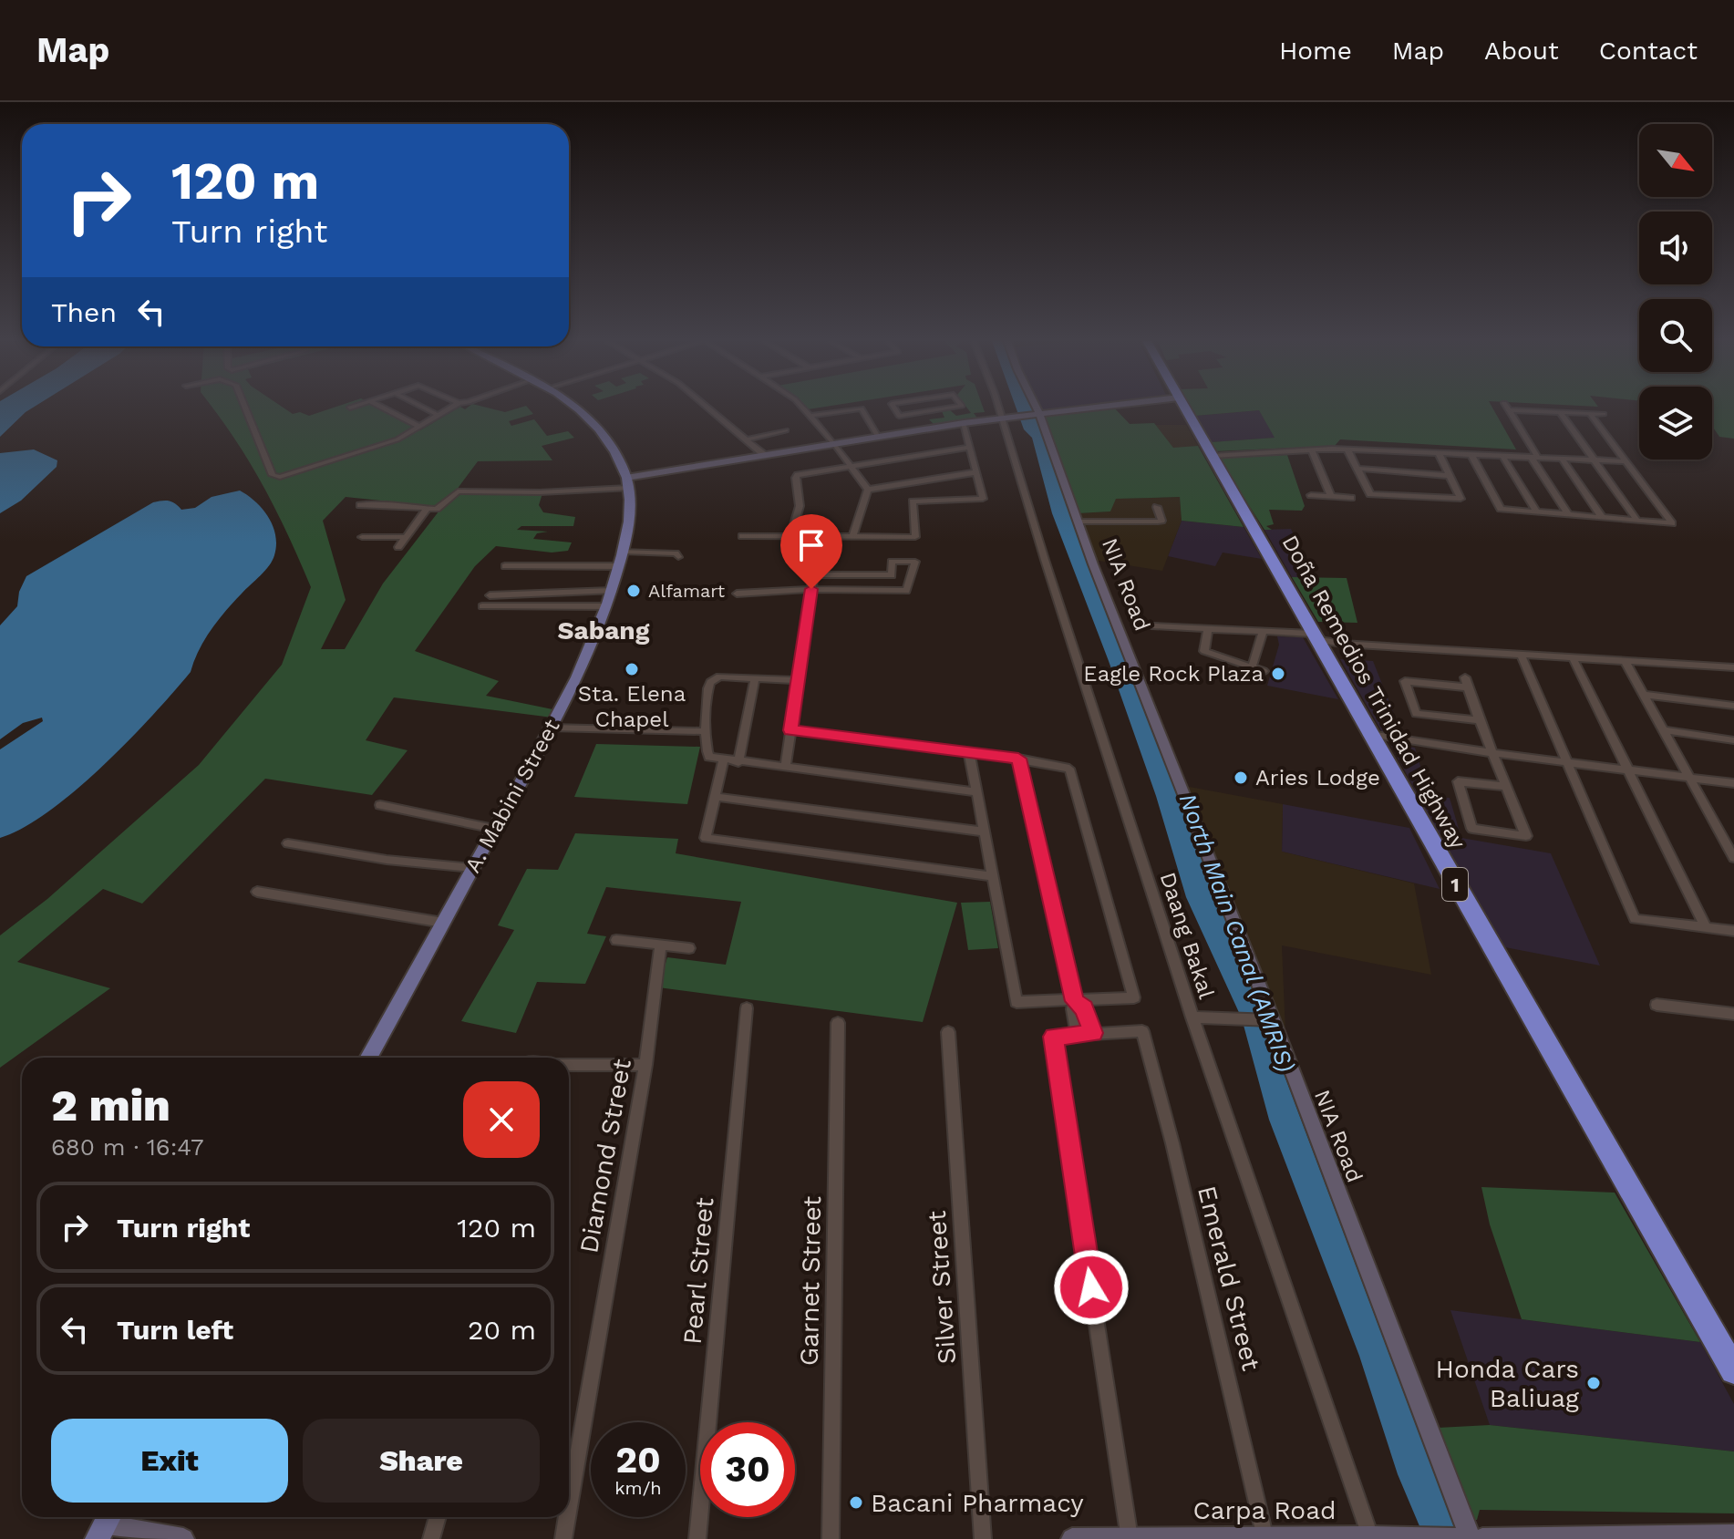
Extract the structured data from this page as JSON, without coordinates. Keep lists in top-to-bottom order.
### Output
{
  "streets": {
    "highway": ["Doña Remedios Trinidad Highway", "1"],
    "main road": ["A. Mabini Street"],
    "street": [
      "NIA Road",
      "Daang Bakal",
      "Diamond Street",
      "Pearl Street",
      "Emerald Street",
      "Garnet Street",
      "Silver Street",
      "Carpa Road"
    ]
  },
  "crossings": [
    ["Daang Bakal", "Carpa Road"],
    ["Emerald Street", "Carpa Road"]
  ],
  "districts": ["Sabang"],
  "water": ["North Main Canal (AMRIS)"],
  "places": [
    "Alfamart",
    "Sta. Elena Chapel",
    "Eagle Rock Plaza",
    "Aries Lodge",
    "Honda Cars Baliuag",
    "Bacani Pharmacy"
  ],
  "north": "bottom right",
  "page": {
    "header": "Map",
    "nav": [
      "Home",
      "Map",
      "About",
      "Contact"
    ],
    "turn": ["120 m", "Turn right"],
    "then": "Then",
    "heading": ["2 min", "680 m · 16:47"],
    "list": [
      {
        "name": "Turn right",
        "value": "120 m"
      },
      {
        "name": "Turn left",
        "value": "20 m"
      }
    ],
    "buttons": ["Exit", "Share"],
    "speed": "20 km/h",
    "limit": "30"
  }
}
